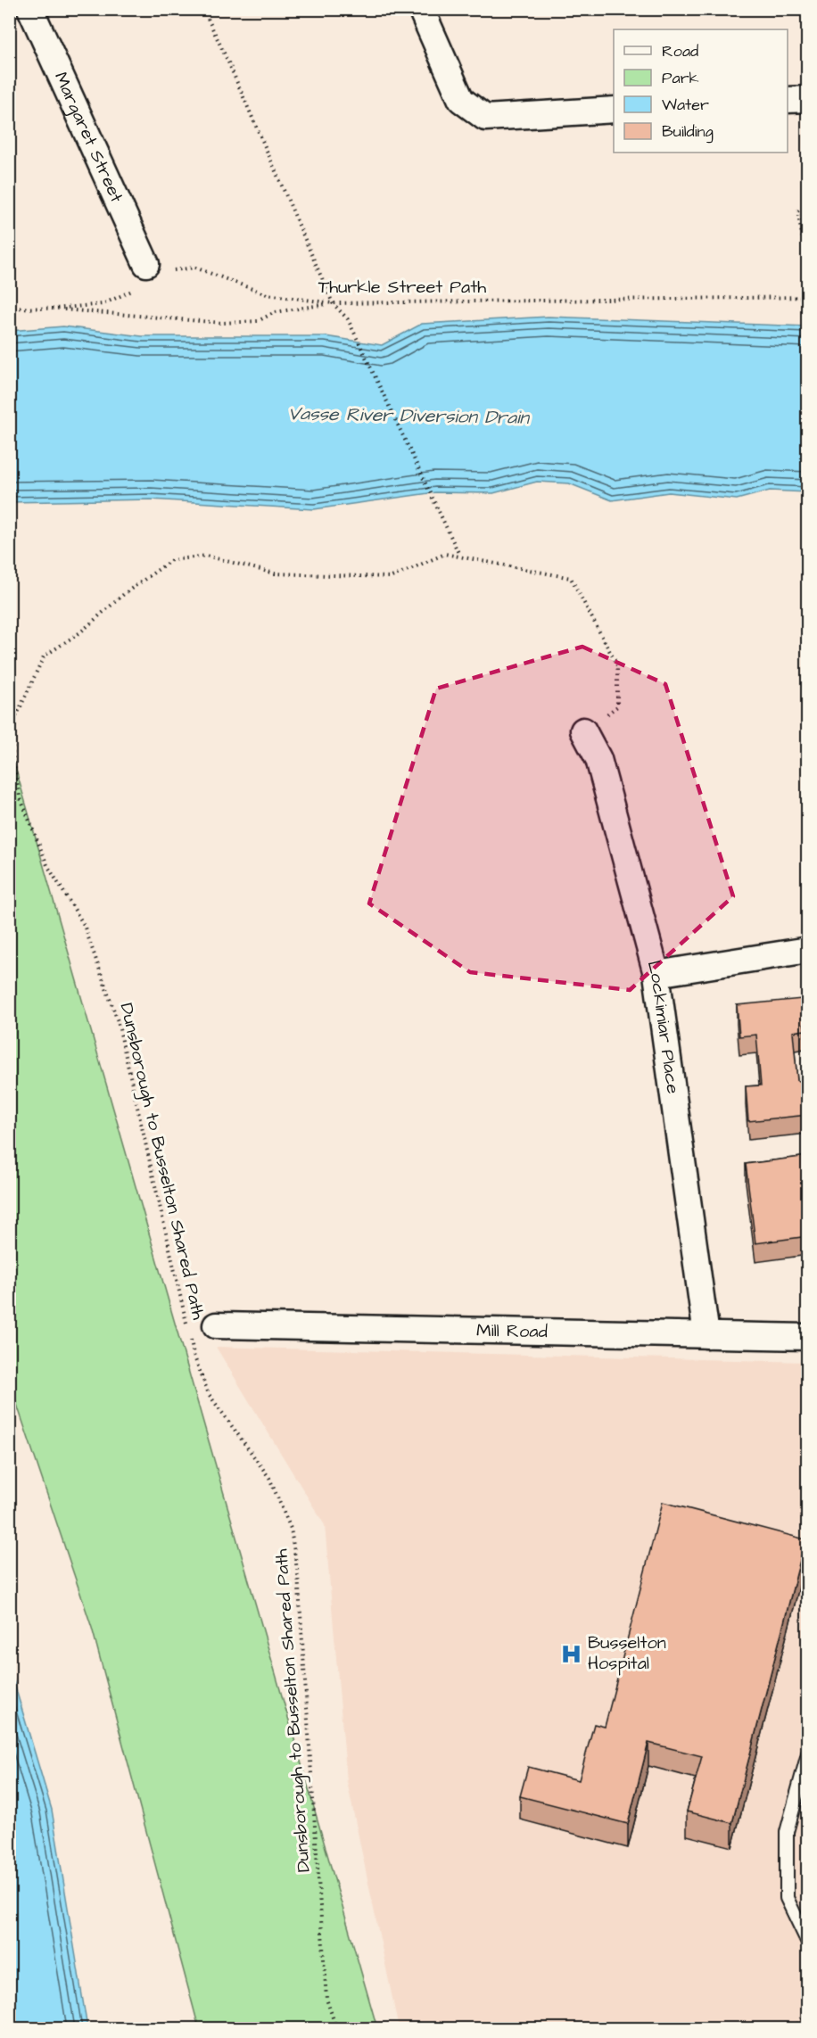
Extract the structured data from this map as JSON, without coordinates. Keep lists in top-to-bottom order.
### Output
{
  "streets": {
    "street": ["Margaret Street", "Lockimiar Place", "Mill Road"],
    "path": ["Thurkle Street Path", "Dunsborough to Busselton Shared Path"]
  },
  "crossings": [
    ["Margaret Street", "Thurkle Street Path"],
    ["Lockimiar Place", "Mill Road"]
  ],
  "water": ["Vasse River Diversion Drain"],
  "places": {
    "hospital": ["Busselton Hospital"]
  },
  "legend": [
    "Road",
    "Park",
    "Water",
    "Building"
  ]
}
